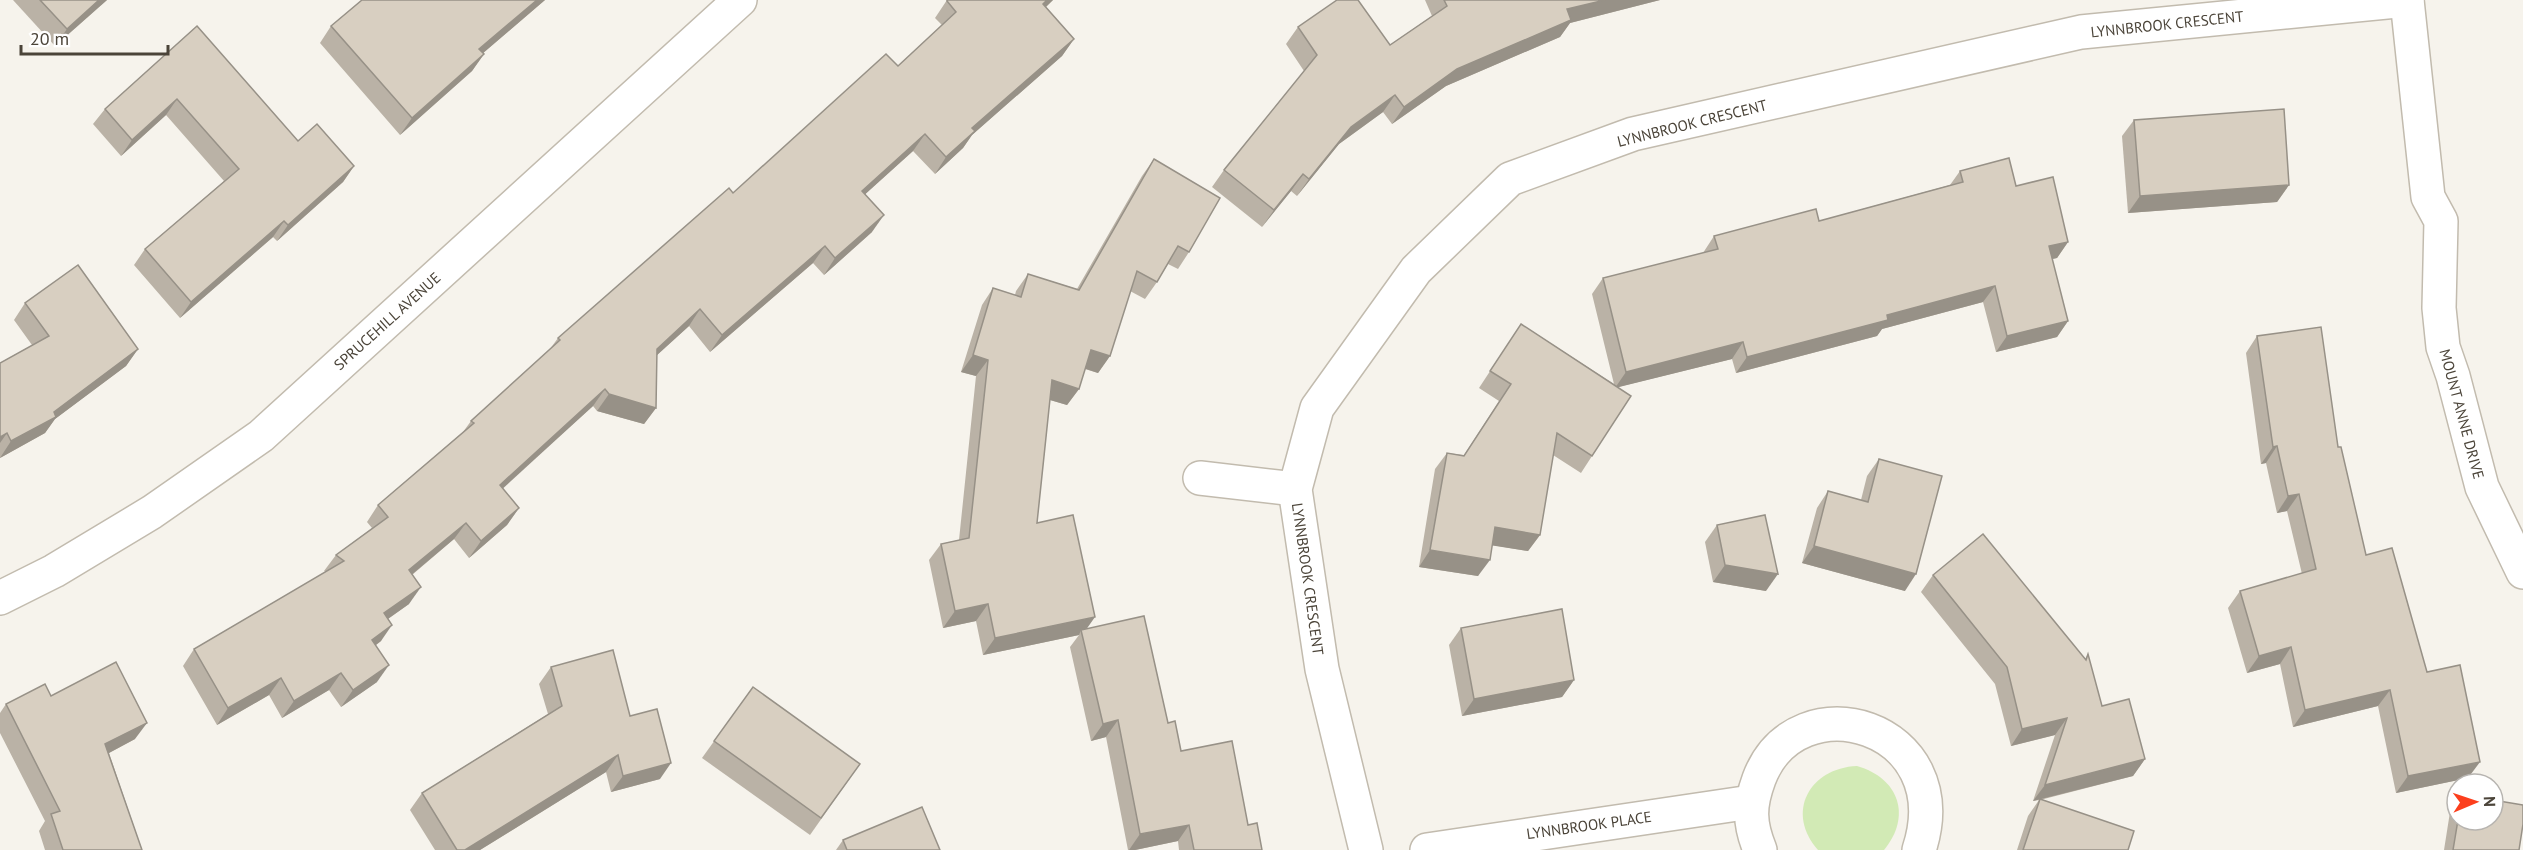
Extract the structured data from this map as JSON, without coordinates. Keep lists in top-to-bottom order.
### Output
{
  "streets": {
    "street": [
      "LYNNBROOK CRESCENT",
      "SPRUCEHILL AVENUE",
      "MOUNT ANNE DRIVE",
      "LYNNBROOK PLACE"
    ]
  },
  "crossings": [
    ["LYNNBROOK CRESCENT", "MOUNT ANNE DRIVE"]
  ],
  "scale_bar": "20 m",
  "north": "right"
}
